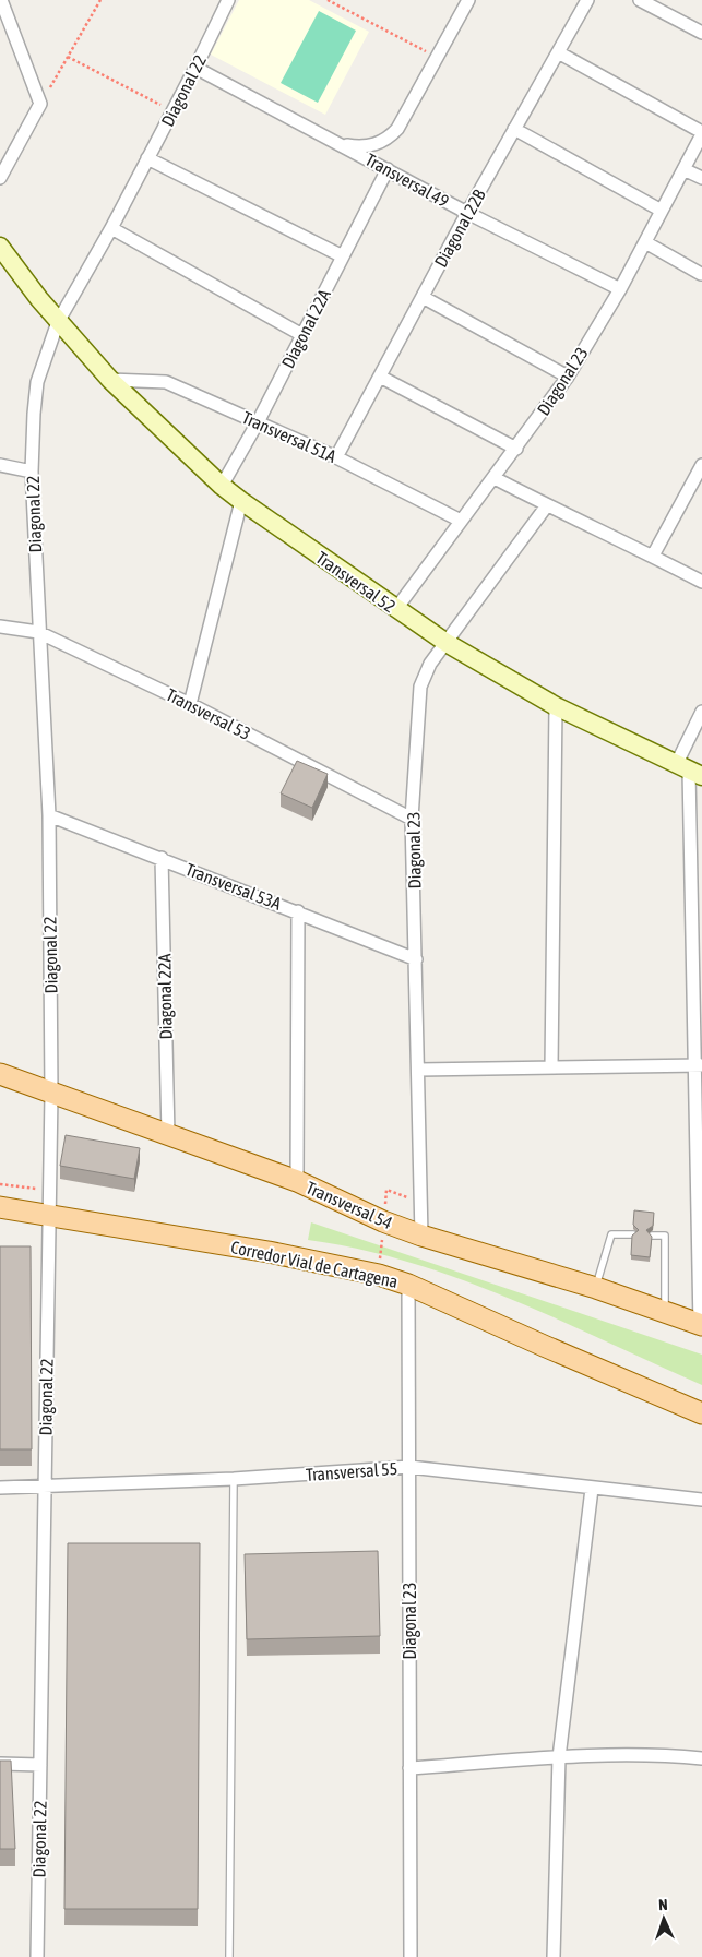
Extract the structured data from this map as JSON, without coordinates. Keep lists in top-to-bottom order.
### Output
{
  "streets": {
    "main road": ["Transversal 54", "Corredor Vial de Cartagena"],
    "street": [
      "Diagonal 22",
      "Transversal 49",
      "Diagonal 22B",
      "Diagonal 22A",
      "Diagonal 23",
      "Transversal 51A",
      "Transversal 52",
      "Transversal 53",
      "Transversal 53A",
      "Transversal 55"
    ]
  },
  "crossings": [
    ["Diagonal 22", "Transversal 49"],
    ["Diagonal 22", "Transversal 52"],
    ["Diagonal 22", "Transversal 53"],
    ["Diagonal 22", "Transversal 53A"],
    ["Diagonal 22", "Transversal 54"],
    ["Diagonal 22", "Corredor Vial de Cartagena"],
    ["Diagonal 22", "Transversal 55"],
    ["Transversal 49", "Diagonal 22B"],
    ["Transversal 49", "Diagonal 22A"],
    ["Transversal 49", "Diagonal 23"],
    ["Diagonal 22B", "Transversal 51A"],
    ["Diagonal 22A", "Transversal 51A"],
    ["Diagonal 22A", "Transversal 52"],
    ["Diagonal 22A", "Transversal 53A"],
    ["Diagonal 22A", "Transversal 54"],
    ["Diagonal 23", "Transversal 51A"],
    ["Diagonal 23", "Transversal 52"],
    ["Diagonal 23", "Transversal 53"],
    ["Diagonal 23", "Transversal 53A"],
    ["Diagonal 23", "Transversal 54"],
    ["Diagonal 23", "Corredor Vial de Cartagena"],
    ["Diagonal 23", "Transversal 55"],
    ["Transversal 51A", "Transversal 52"]
  ],
  "north": "top"
}
